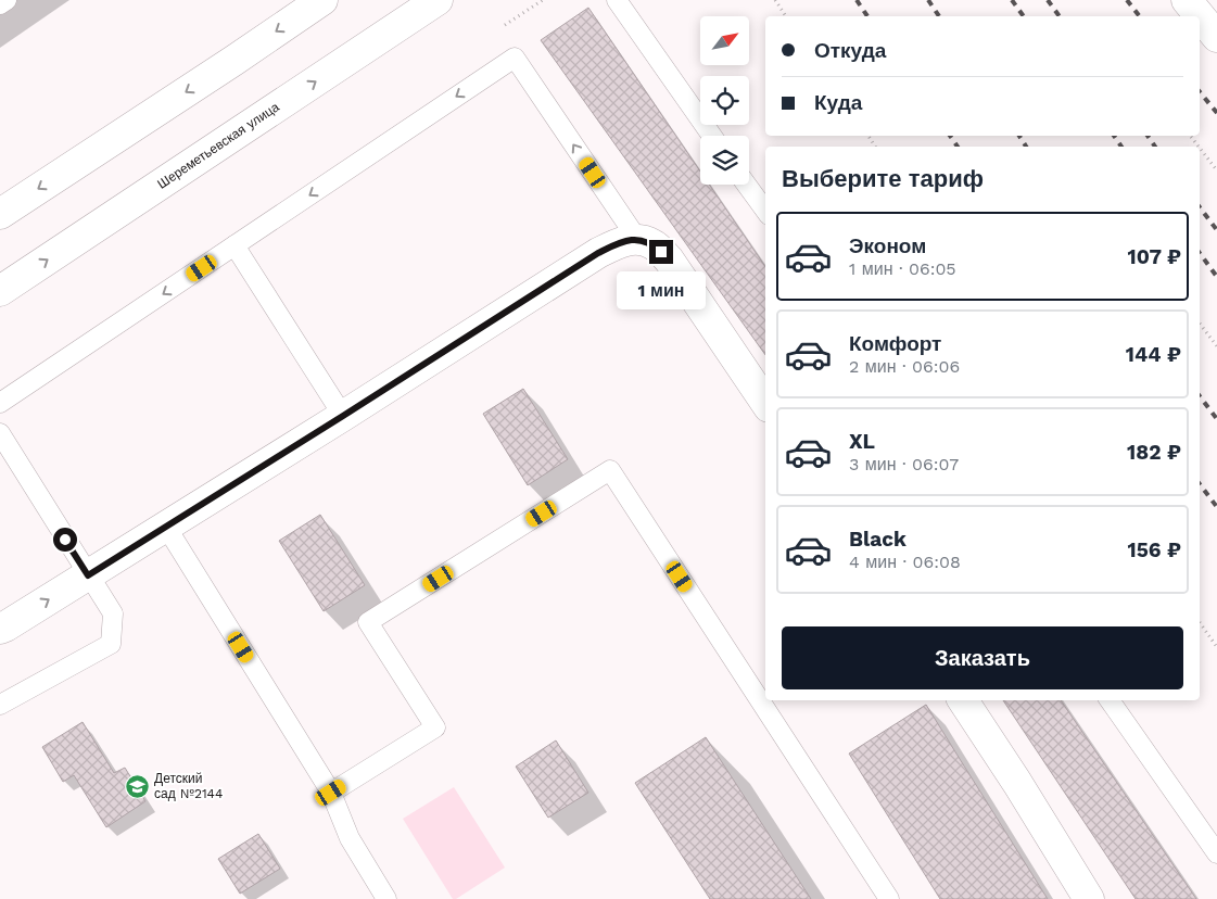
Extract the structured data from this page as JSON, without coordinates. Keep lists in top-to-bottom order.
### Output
{
  "streets": {
    "street": ["Шереметьевская улица"]
  },
  "places": {
    "school or university": ["Детский сад №2144"]
  },
  "north": "top right",
  "page": {
    "banner": ["Откуда", "Куда"],
    "heading": "Выберите тариф",
    "list": [
      {
        "name": "Эконом",
        "note": "1 мин · 06:05",
        "value": "107 ₽"
      },
      {
        "name": "Комфорт",
        "note": "2 мин · 06:06",
        "value": "144 ₽"
      },
      {
        "name": "XL",
        "note": "3 мин · 06:07",
        "value": "182 ₽"
      },
      {
        "name": "Black",
        "note": "4 мин · 06:08",
        "value": "156 ₽"
      }
    ],
    "bubble": "1 мин",
    "buttons": "Заказать"
  }
}
